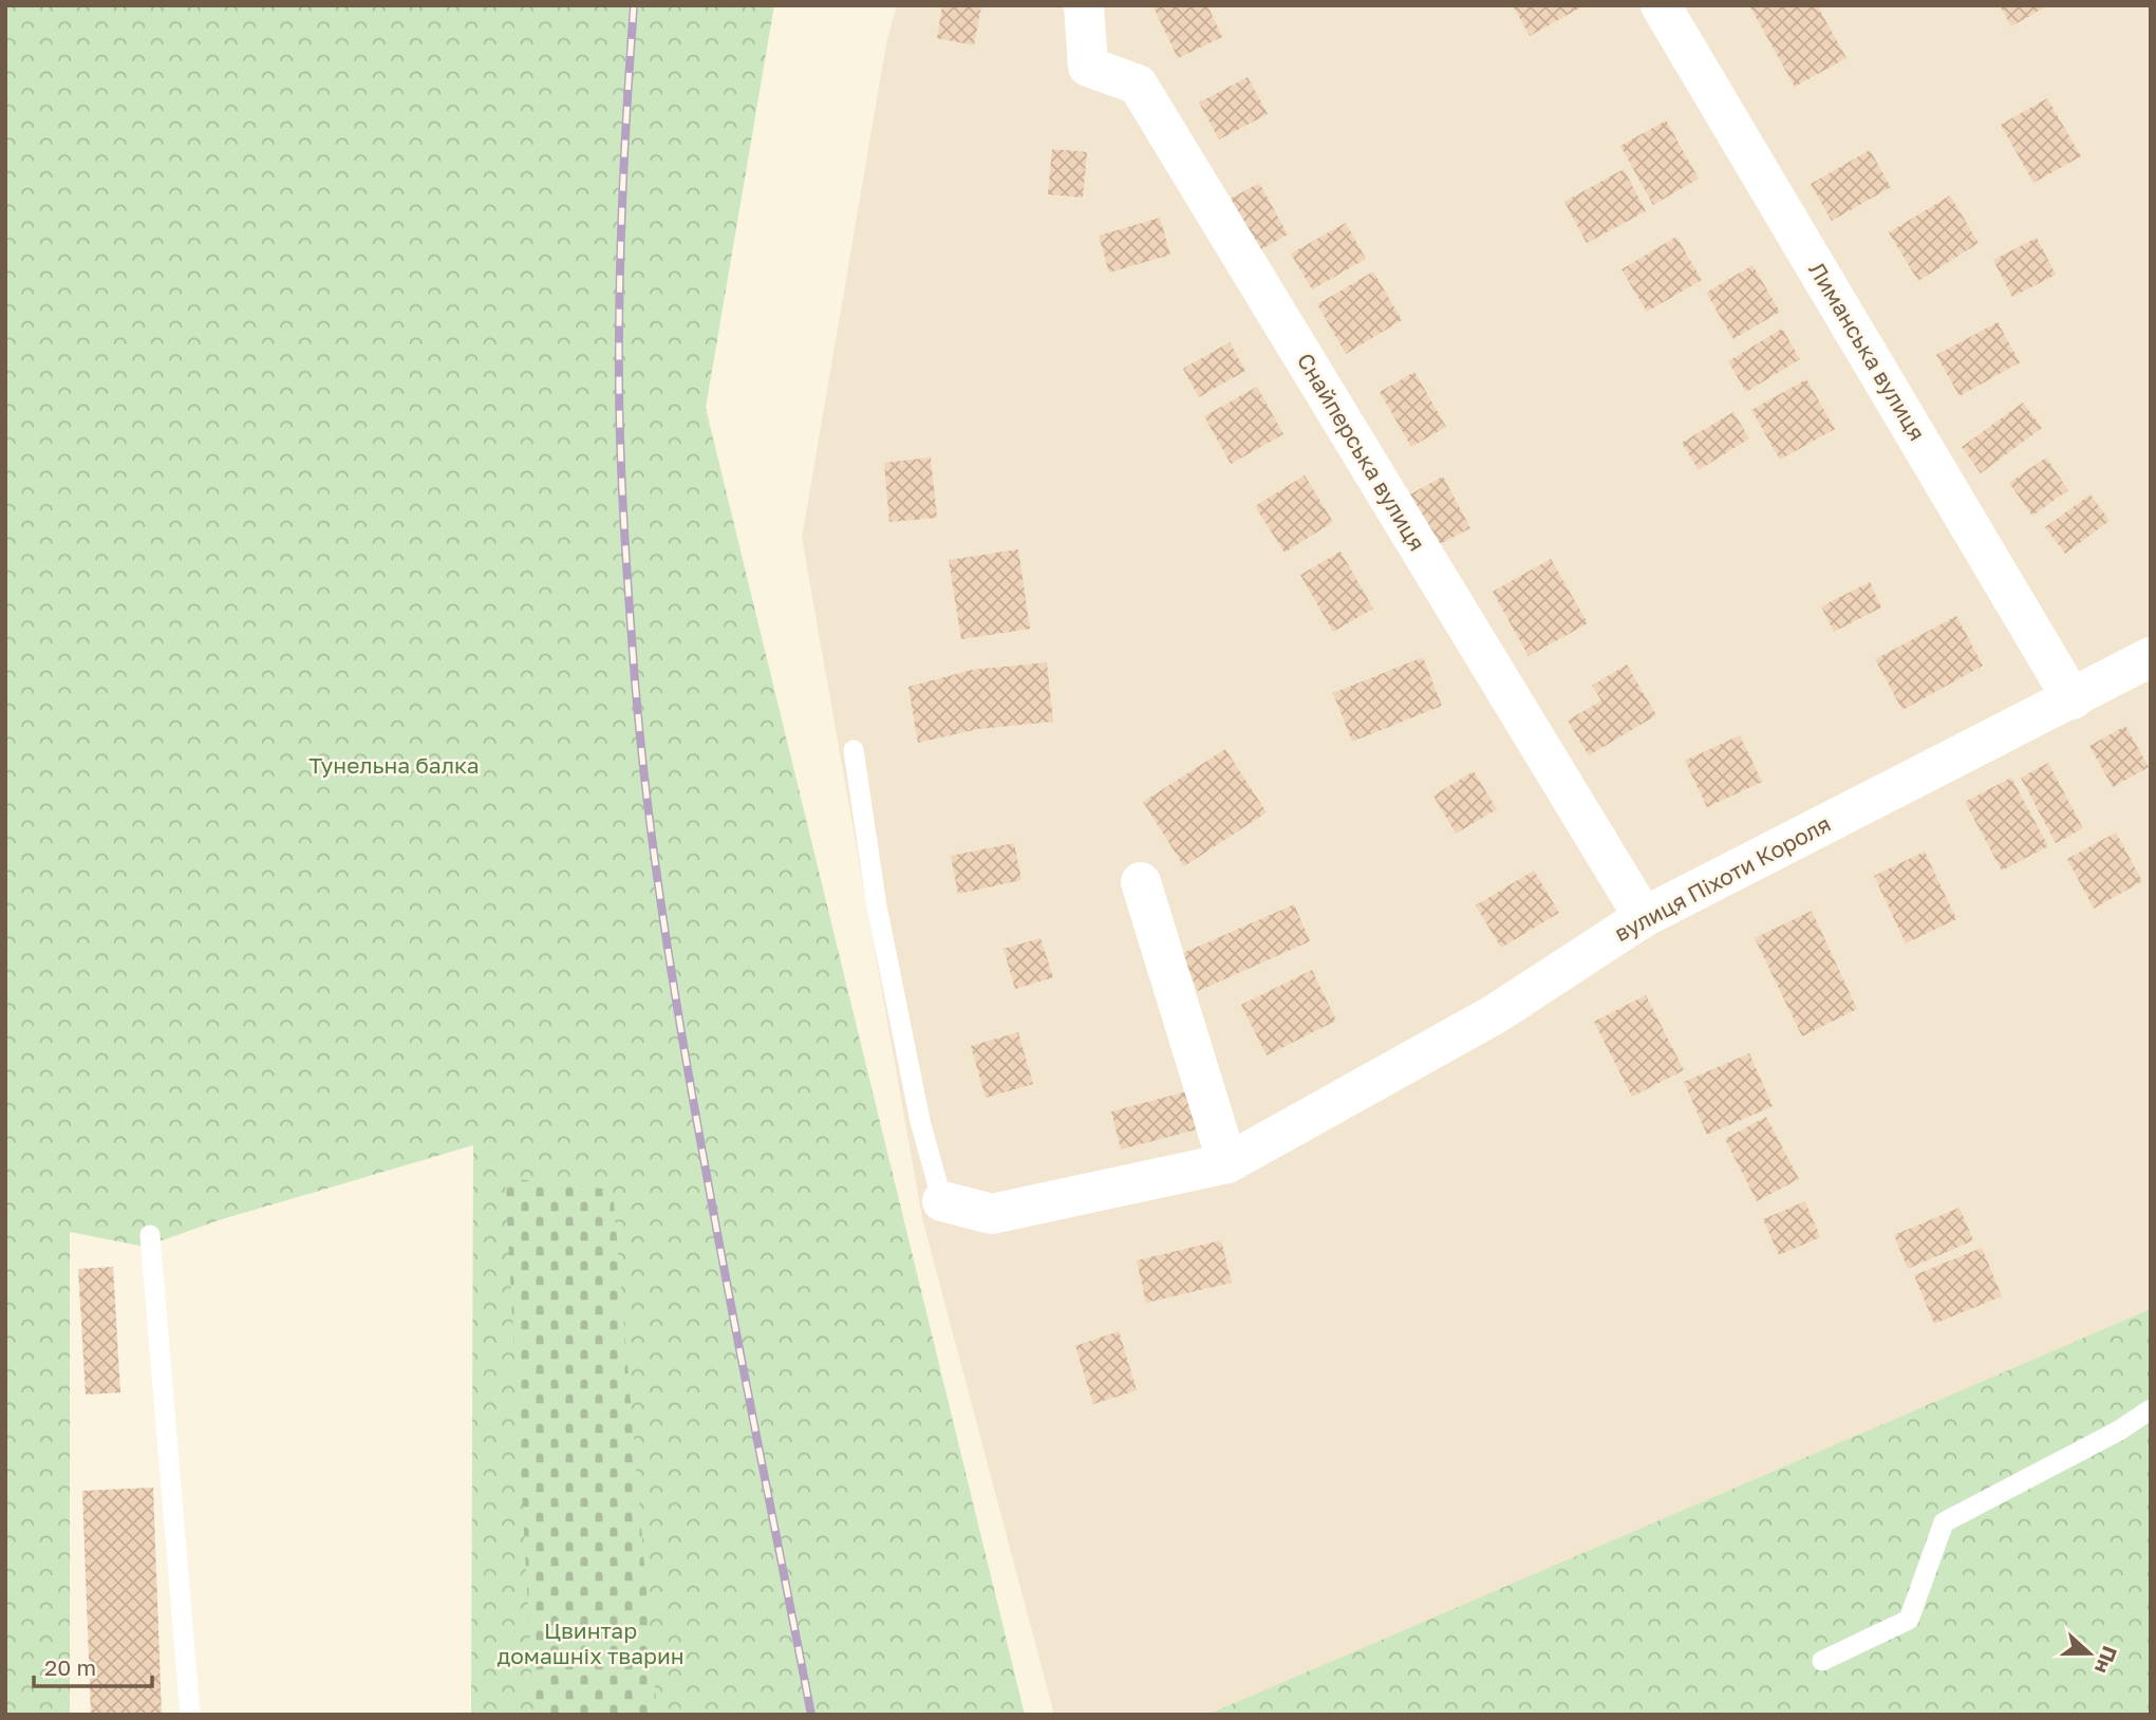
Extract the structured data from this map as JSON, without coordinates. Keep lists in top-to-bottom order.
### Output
{
  "streets": {
    "street": ["Лиманська вулиця", "Снайперська вулиця", "вулиця Піхоти Короля"]
  },
  "crossings": [
    ["Лиманська вулиця", "вулиця Піхоти Короля"],
    ["Снайперська вулиця", "вулиця Піхоти Короля"]
  ],
  "parks": ["Тунельна балка", "Цвинтар домашніх тварин"],
  "scale_bar": "20 m",
  "north": "right"
}
